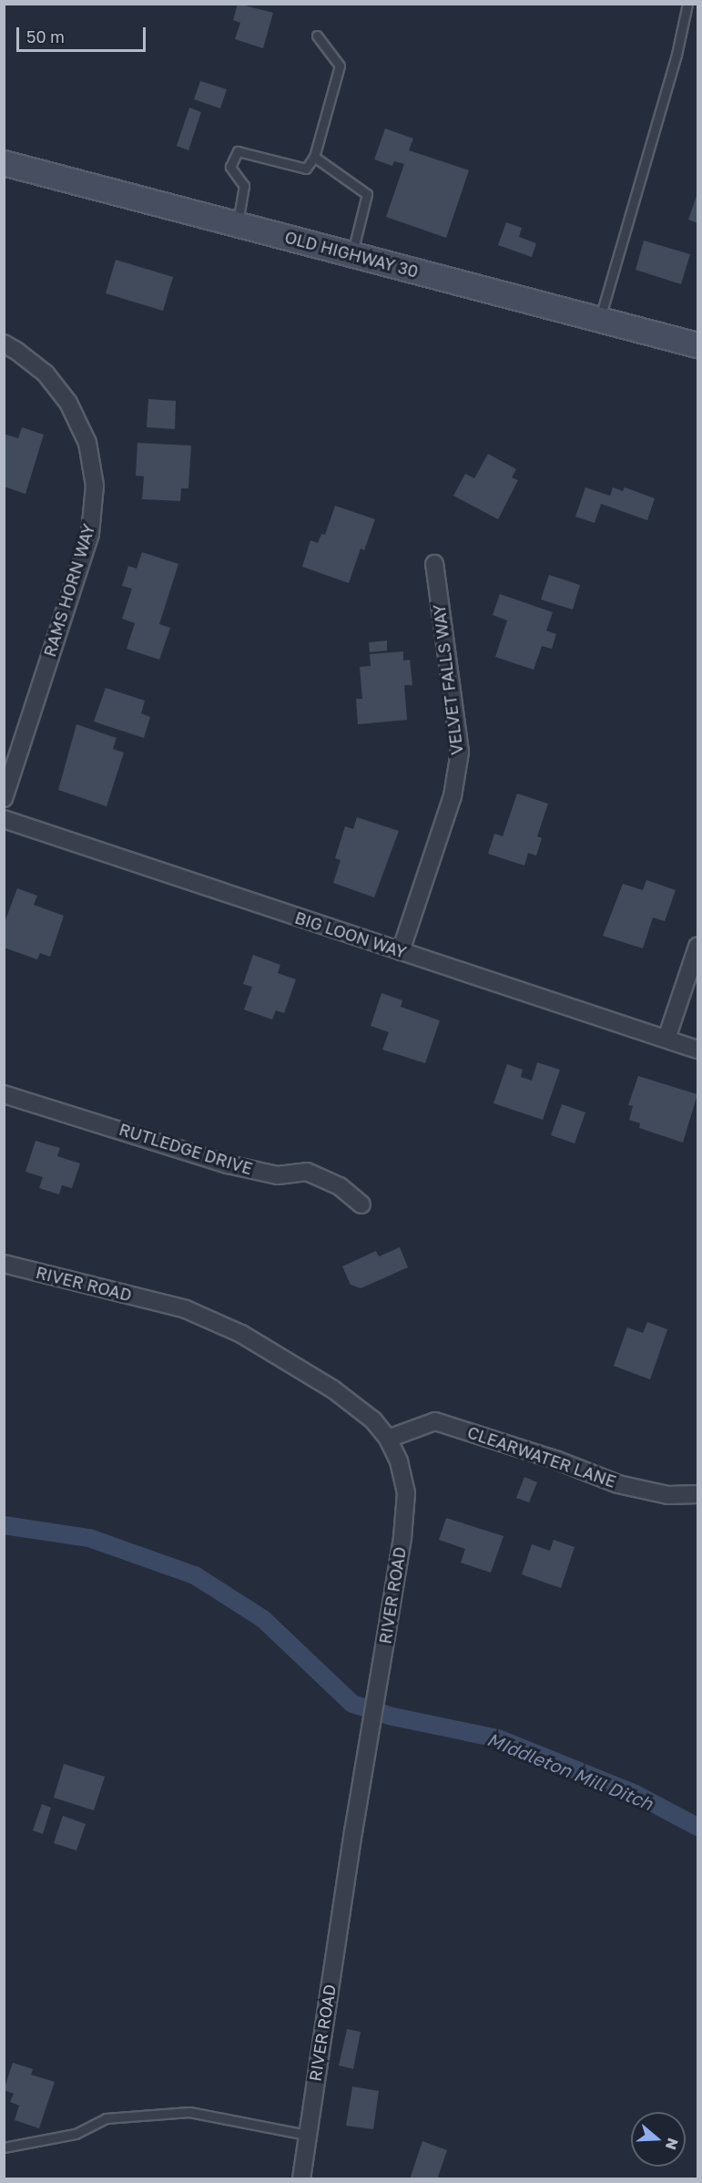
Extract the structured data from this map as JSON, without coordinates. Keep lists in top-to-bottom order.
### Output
{
  "streets": {
    "street": [
      "OLD HIGHWAY 30",
      "RAMS HORN WAY",
      "VELVET FALLS WAY",
      "BIG LOON WAY",
      "RUTLEDGE DRIVE",
      "RIVER ROAD",
      "CLEARWATER LANE"
    ]
  },
  "crossings": [
    ["VELVET FALLS WAY", "BIG LOON WAY"],
    ["RIVER ROAD", "CLEARWATER LANE"]
  ],
  "water": ["MIddleton Mill Ditch"],
  "scale_bar": "50 m",
  "north": "right"
}
